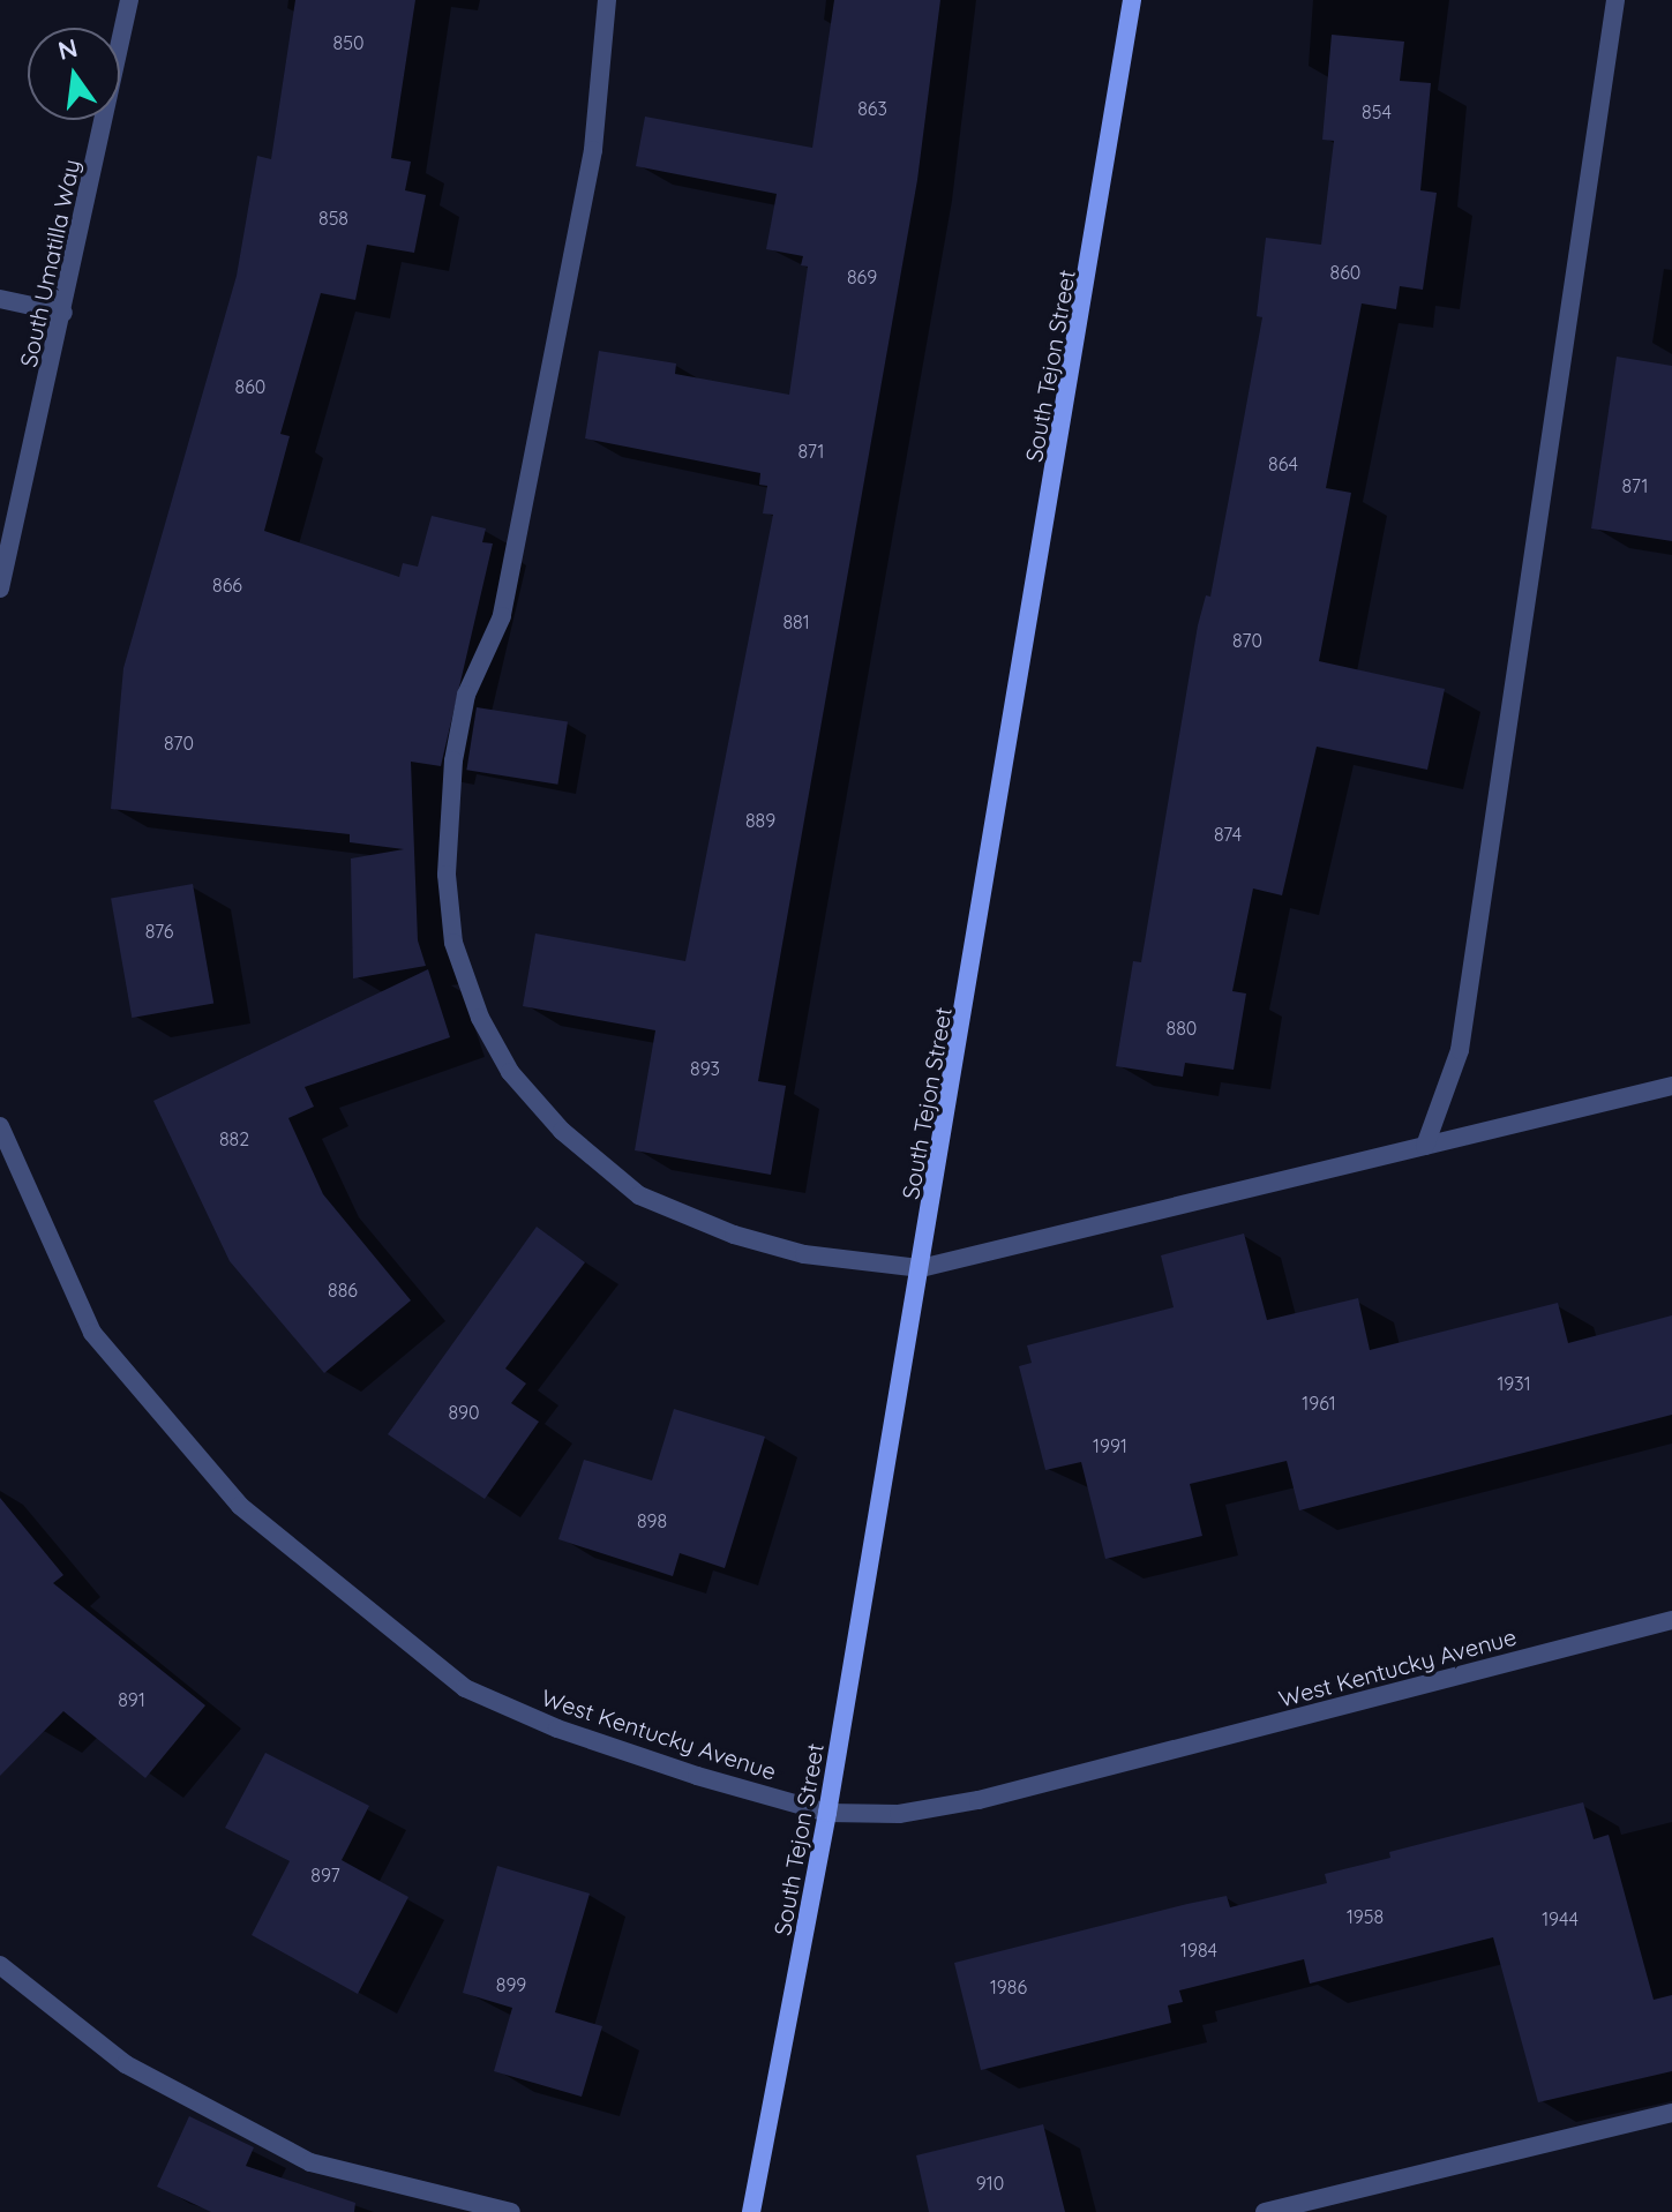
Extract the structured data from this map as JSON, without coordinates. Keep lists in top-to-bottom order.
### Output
{
  "streets": {
    "street": ["South Umatilla Way", "South Tejon Street", "West Kentucky Avenue"]
  },
  "crossings": [
    ["South Tejon Street", "West Kentucky Avenue"]
  ],
  "house_numbers": [
    "850",
    "863",
    "854",
    "858",
    "860",
    "869",
    "860",
    "871",
    "864",
    "871",
    "866",
    "881",
    "870",
    "870",
    "889",
    "874",
    "876",
    "880",
    "893",
    "882",
    "886",
    "1931",
    "1961",
    "890",
    "1991",
    "898",
    "891",
    "897",
    "1958",
    "1944",
    "1984",
    "899",
    "1986",
    "910"
  ],
  "north": "top"
}
